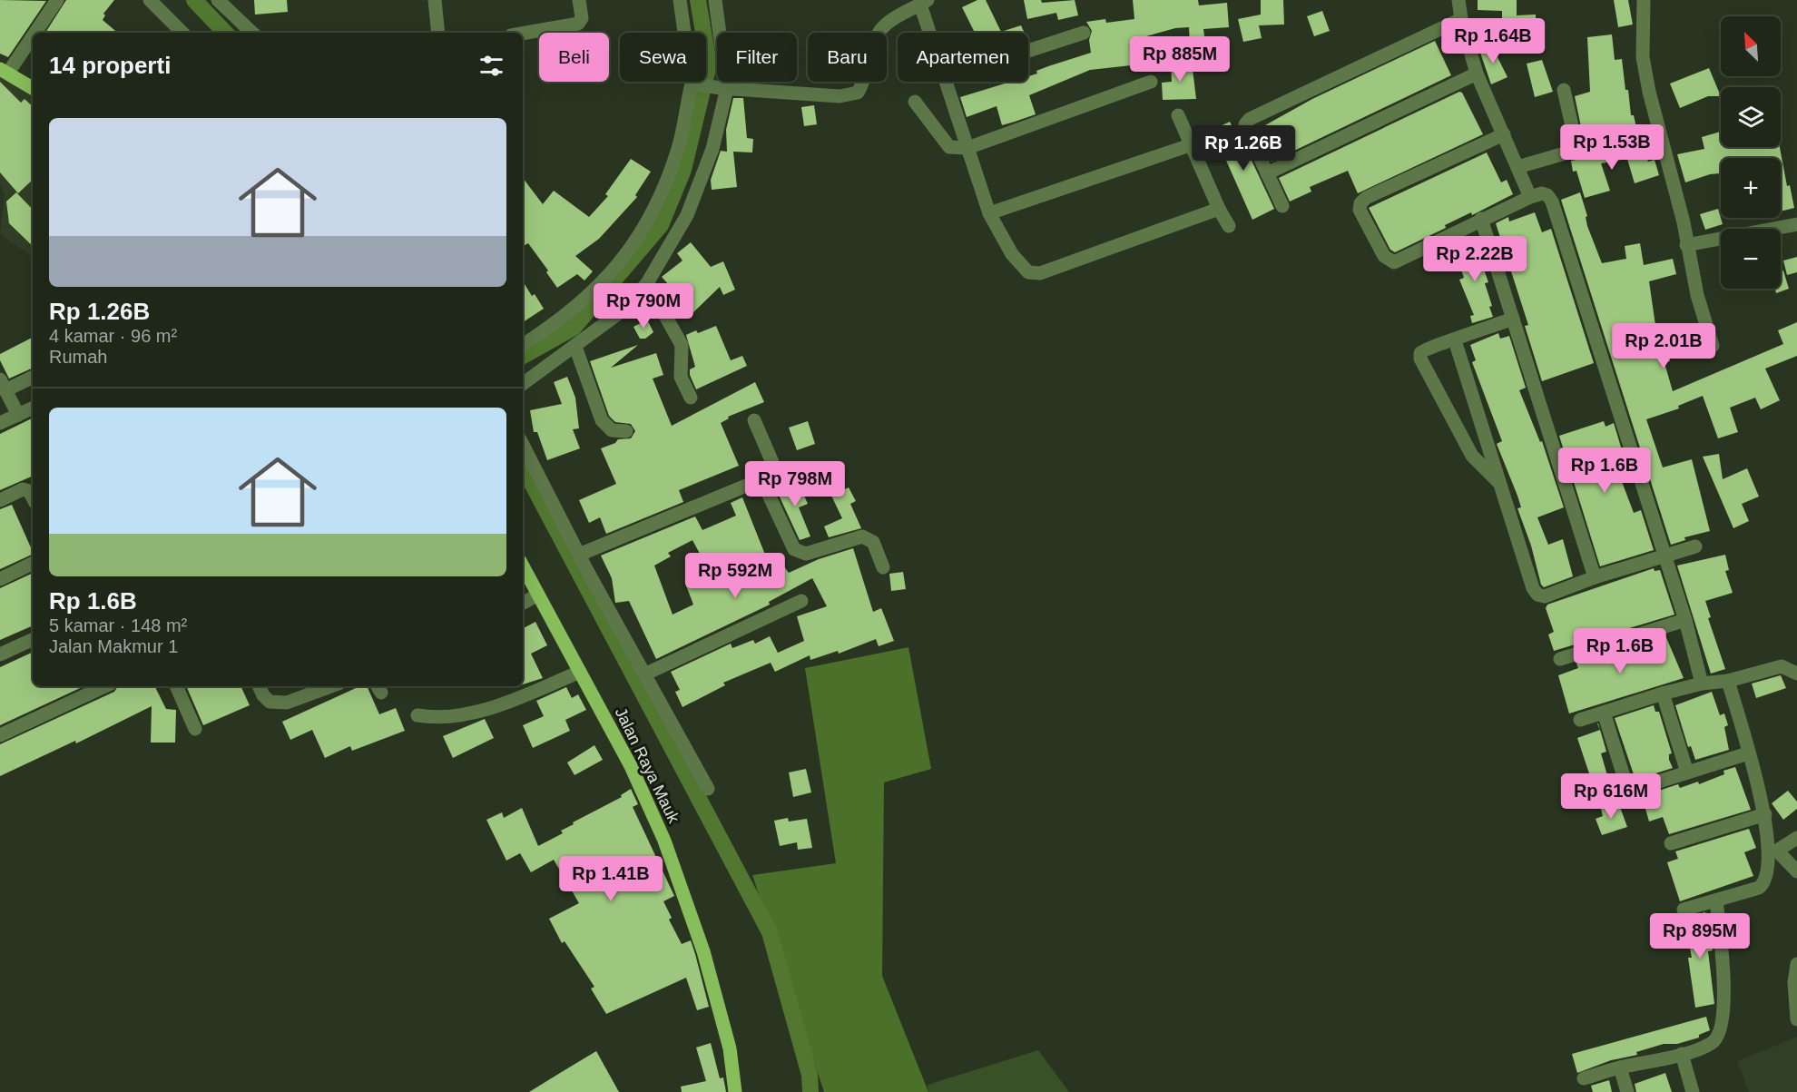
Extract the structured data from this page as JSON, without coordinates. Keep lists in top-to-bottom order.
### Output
{
  "streets": {
    "main road": ["Jalan Raya Mauk"]
  },
  "north": "top left",
  "page": {
    "map_buttons": ["+", "−"],
    "price": [
      "Rp 1.64B",
      "Rp 885M",
      "Rp 1.53B",
      "Rp 1.26B",
      "Rp 2.22B",
      "Rp 790M",
      "Rp 2.01B",
      "Rp 1.6B",
      "Rp 798M",
      "Rp 592M",
      "Rp 1.6B",
      "Rp 616M",
      "Rp 1.41B",
      "Rp 895M"
    ],
    "chip": [
      "Beli",
      "Sewa",
      "Filter",
      "Baru",
      "Apartemen"
    ],
    "heading": "14 properti",
    "list": [
      {
        "name": "Rp 1.26B",
        "note": "4 kamar · 96 m² · Rumah"
      },
      {
        "name": "Rp 1.6B",
        "note": "5 kamar · 148 m² · Jalan Makmur 1"
      }
    ]
  }
}
